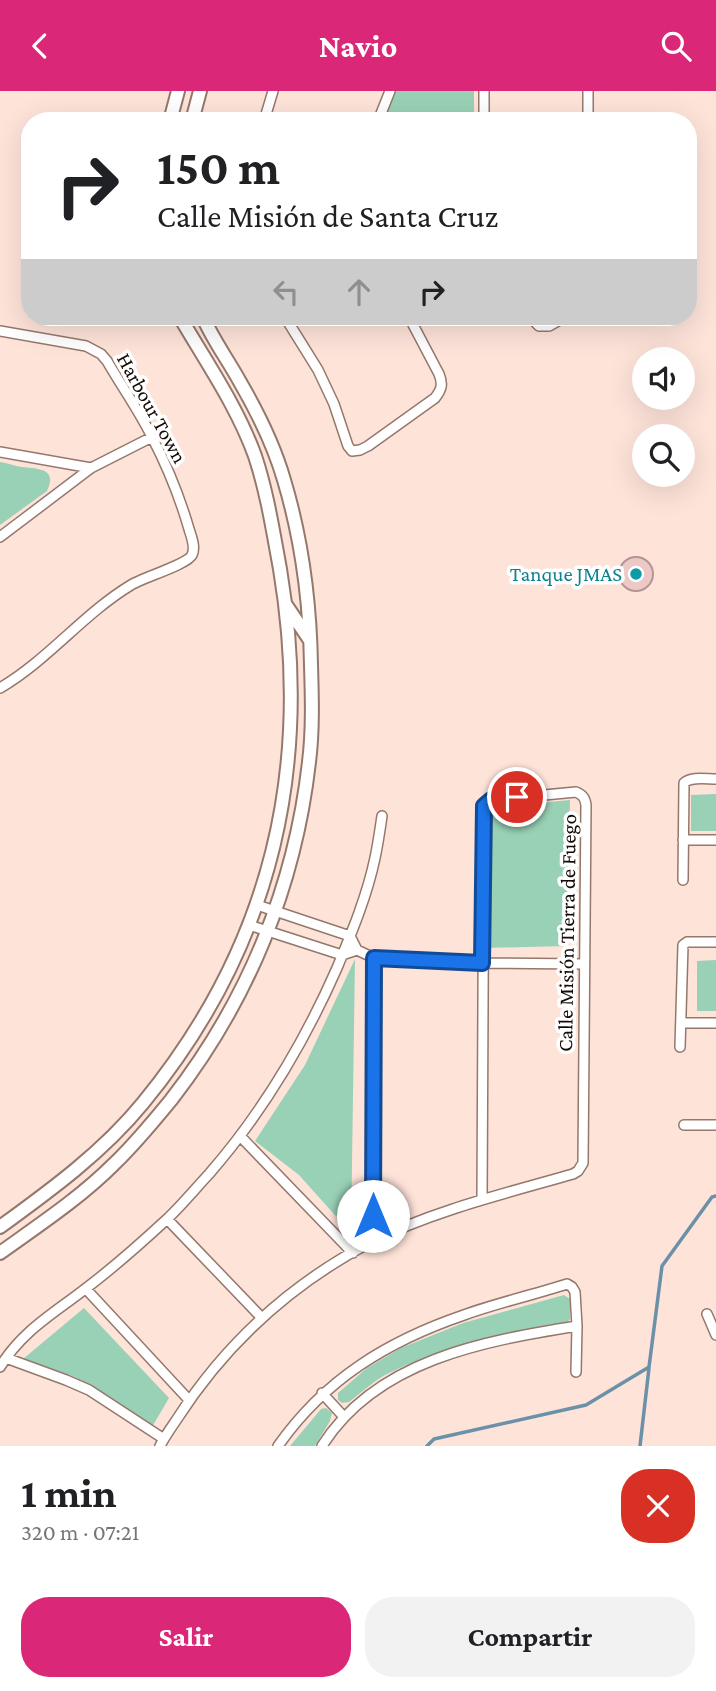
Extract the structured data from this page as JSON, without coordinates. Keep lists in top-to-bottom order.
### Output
{
  "streets": {
    "street": ["Harbour Town", "Calle Misión Tierra de Fuego"]
  },
  "places": ["Tanque JMAS"],
  "page": {
    "header": "Navio",
    "turn": ["150 m", "Calle Misión de Santa Cruz"],
    "heading": ["1 min", "320 m · 07:21"],
    "buttons": ["Salir", "Compartir"]
  }
}
